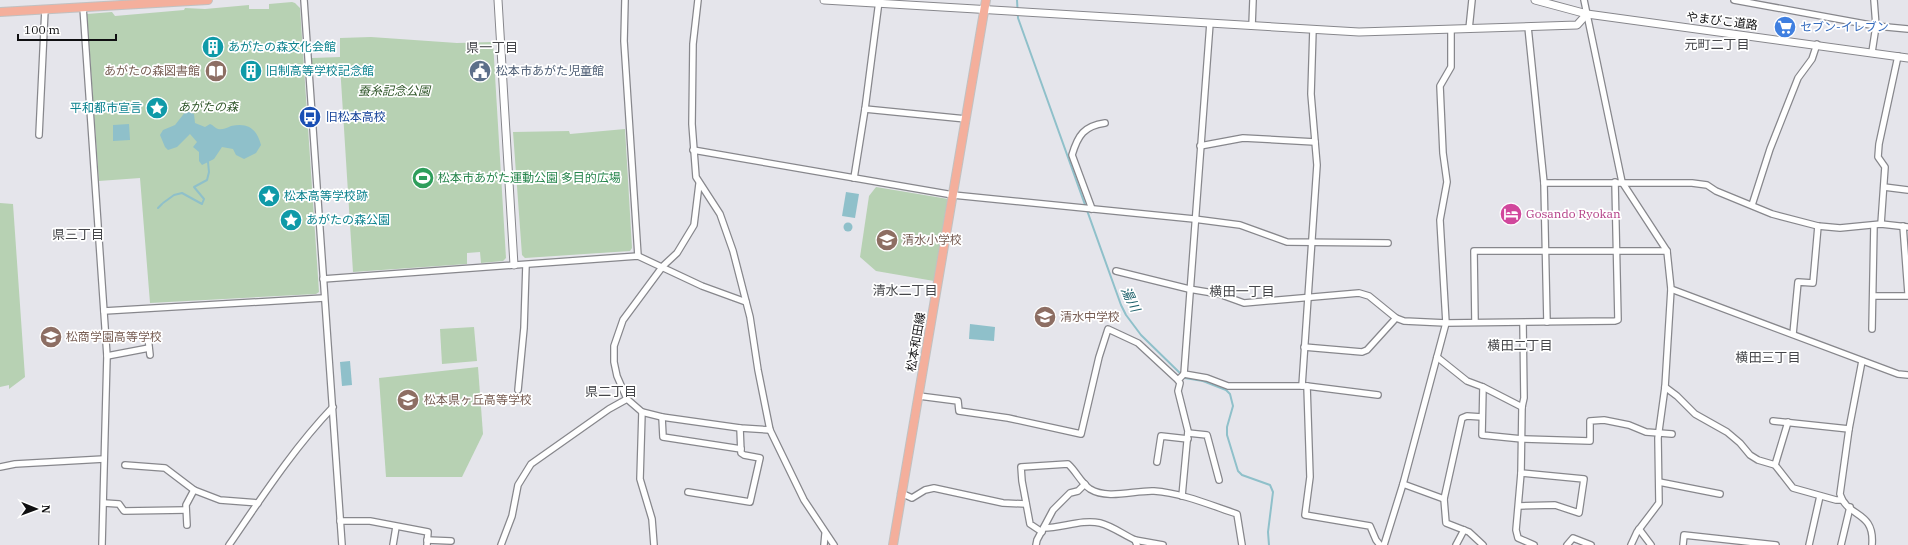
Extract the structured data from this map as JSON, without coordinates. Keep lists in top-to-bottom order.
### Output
{
  "streets": {
    "main road": ["松本和田線"],
    "street": ["やまびこ道路"]
  },
  "districts": [
    "元町二丁目",
    "県一丁目",
    "県三丁目",
    "清水二丁目",
    "横田一丁目",
    "横田二丁目",
    "横田三丁目",
    "県二丁目"
  ],
  "water": ["湯川"],
  "parks": ["蚕糸記念公園", "あがたの森"],
  "places": {
    "supermarket": ["セブン-イレブン"],
    "building": ["あがたの森文化会館", "旧制高等学校記念館"],
    "library": ["あがたの森図書館"],
    "public building": ["松本市あがた児童館"],
    "place": ["平和都市宣言", "松本高等学校跡", "あがたの森公園"],
    "bus stop": ["旧松本高校"],
    "sports": ["松本市あがた運動公園 多目的広場"],
    "hotel": ["Gosando Ryokan"],
    "school or university": [
      "清水小学校",
      "清水中学校",
      "松商学園高等学校",
      "松本県ヶ丘高等学校"
    ]
  },
  "scale_bar": "100 m",
  "north": "right"
}
